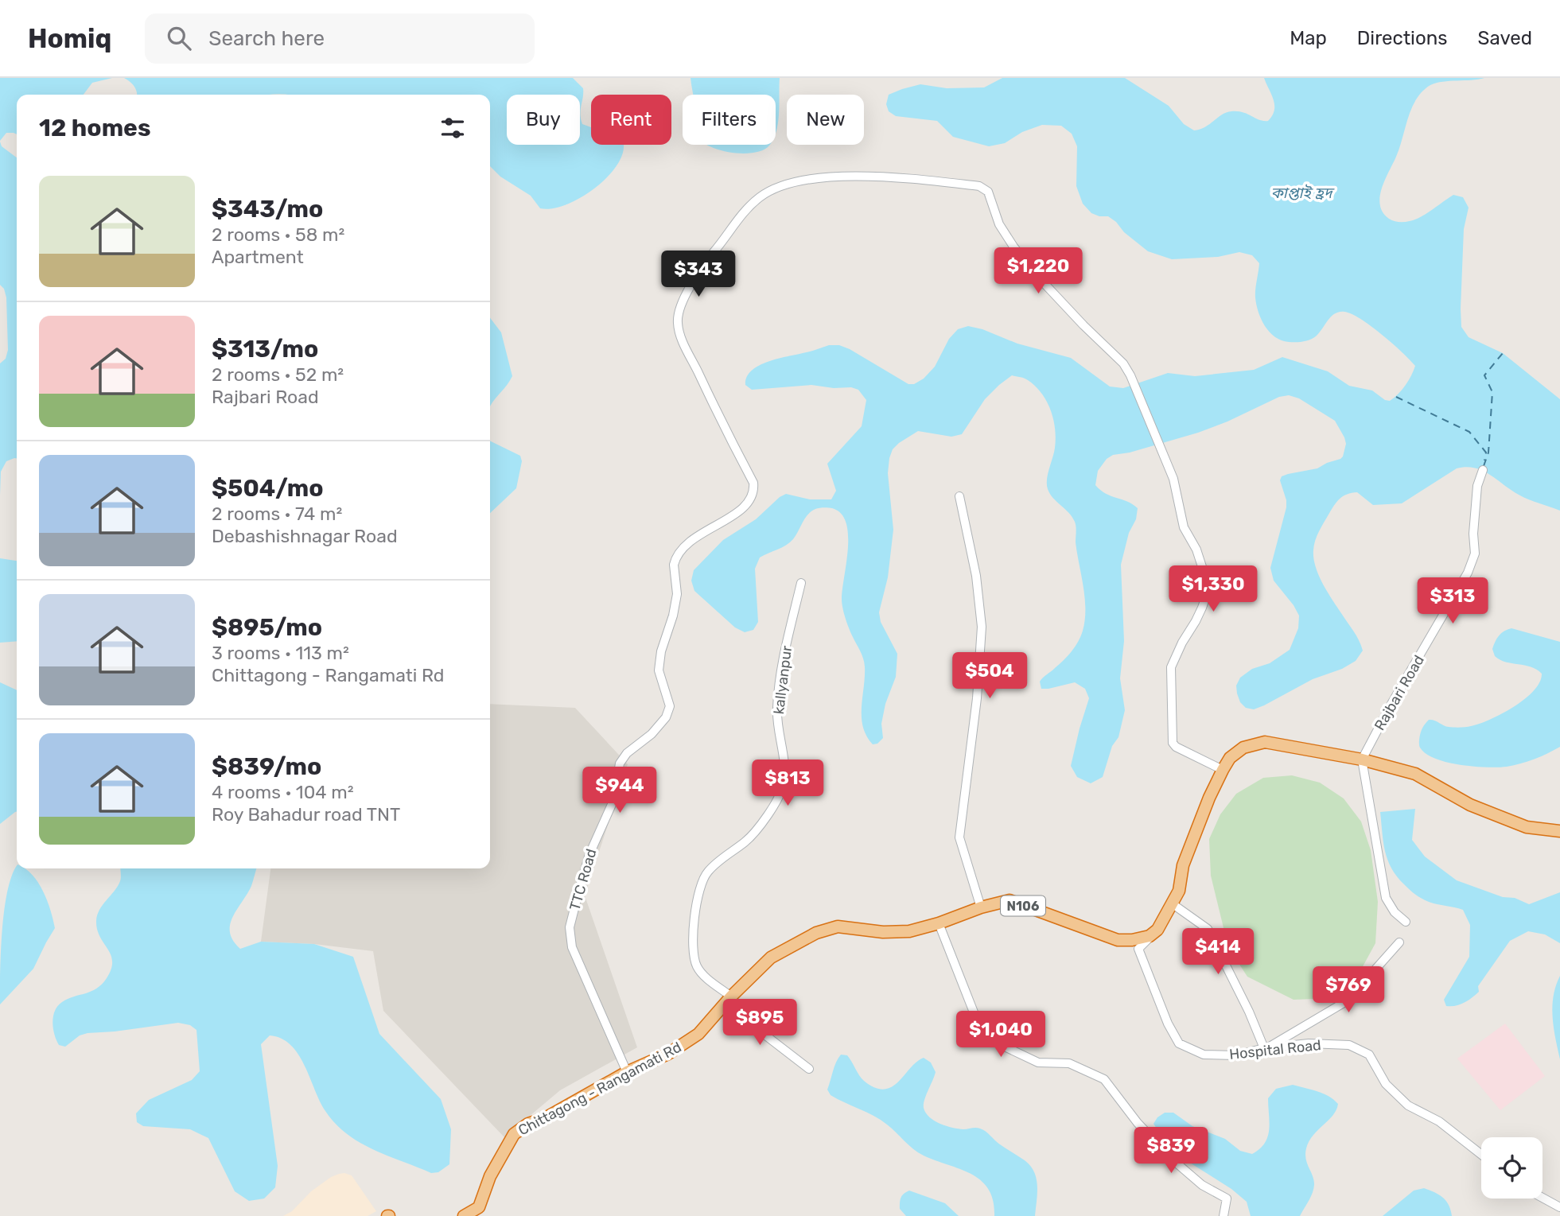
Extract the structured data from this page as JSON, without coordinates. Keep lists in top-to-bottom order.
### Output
{
  "streets": {
    "highway": ["N106", "Chittagong - Rangamati Rd"],
    "street": [
      "kallyanpur",
      "Rajbari Road",
      "TTC Road",
      "Hospital Road"
    ]
  },
  "crossings": [
    ["kallyanpur", "Chittagong - Rangamati Rd"],
    ["TTC Road", "Chittagong - Rangamati Rd"],
    ["Hospital Road", "Chittagong - Rangamati Rd"]
  ],
  "water": ["কাপ্তাই হ্রদ"],
  "page": {
    "header": "Homiq",
    "search": "Search here",
    "nav": ["Map", "Directions", "Saved"],
    "chip": [
      "Buy",
      "Rent",
      "Filters",
      "New"
    ],
    "heading": "12 homes",
    "list": [
      {
        "name": "$343/mo",
        "note": "2 rooms · 58 m² · Apartment"
      },
      {
        "name": "$313/mo",
        "note": "2 rooms · 52 m² · Rajbari Road"
      },
      {
        "name": "$504/mo",
        "note": "2 rooms · 74 m² · Debashishnagar Road"
      },
      {
        "name": "$895/mo",
        "note": "3 rooms · 113 m² · Chittagong - Rangamati Rd"
      },
      {
        "name": "$839/mo",
        "note": "4 rooms · 104 m² · Roy Bahadur road TNT"
      }
    ],
    "price": [
      "$1,220",
      "$343",
      "$1,330",
      "$313",
      "$504",
      "$813",
      "$944",
      "$414",
      "$769",
      "$895",
      "$1,040",
      "$839"
    ]
  }
}
